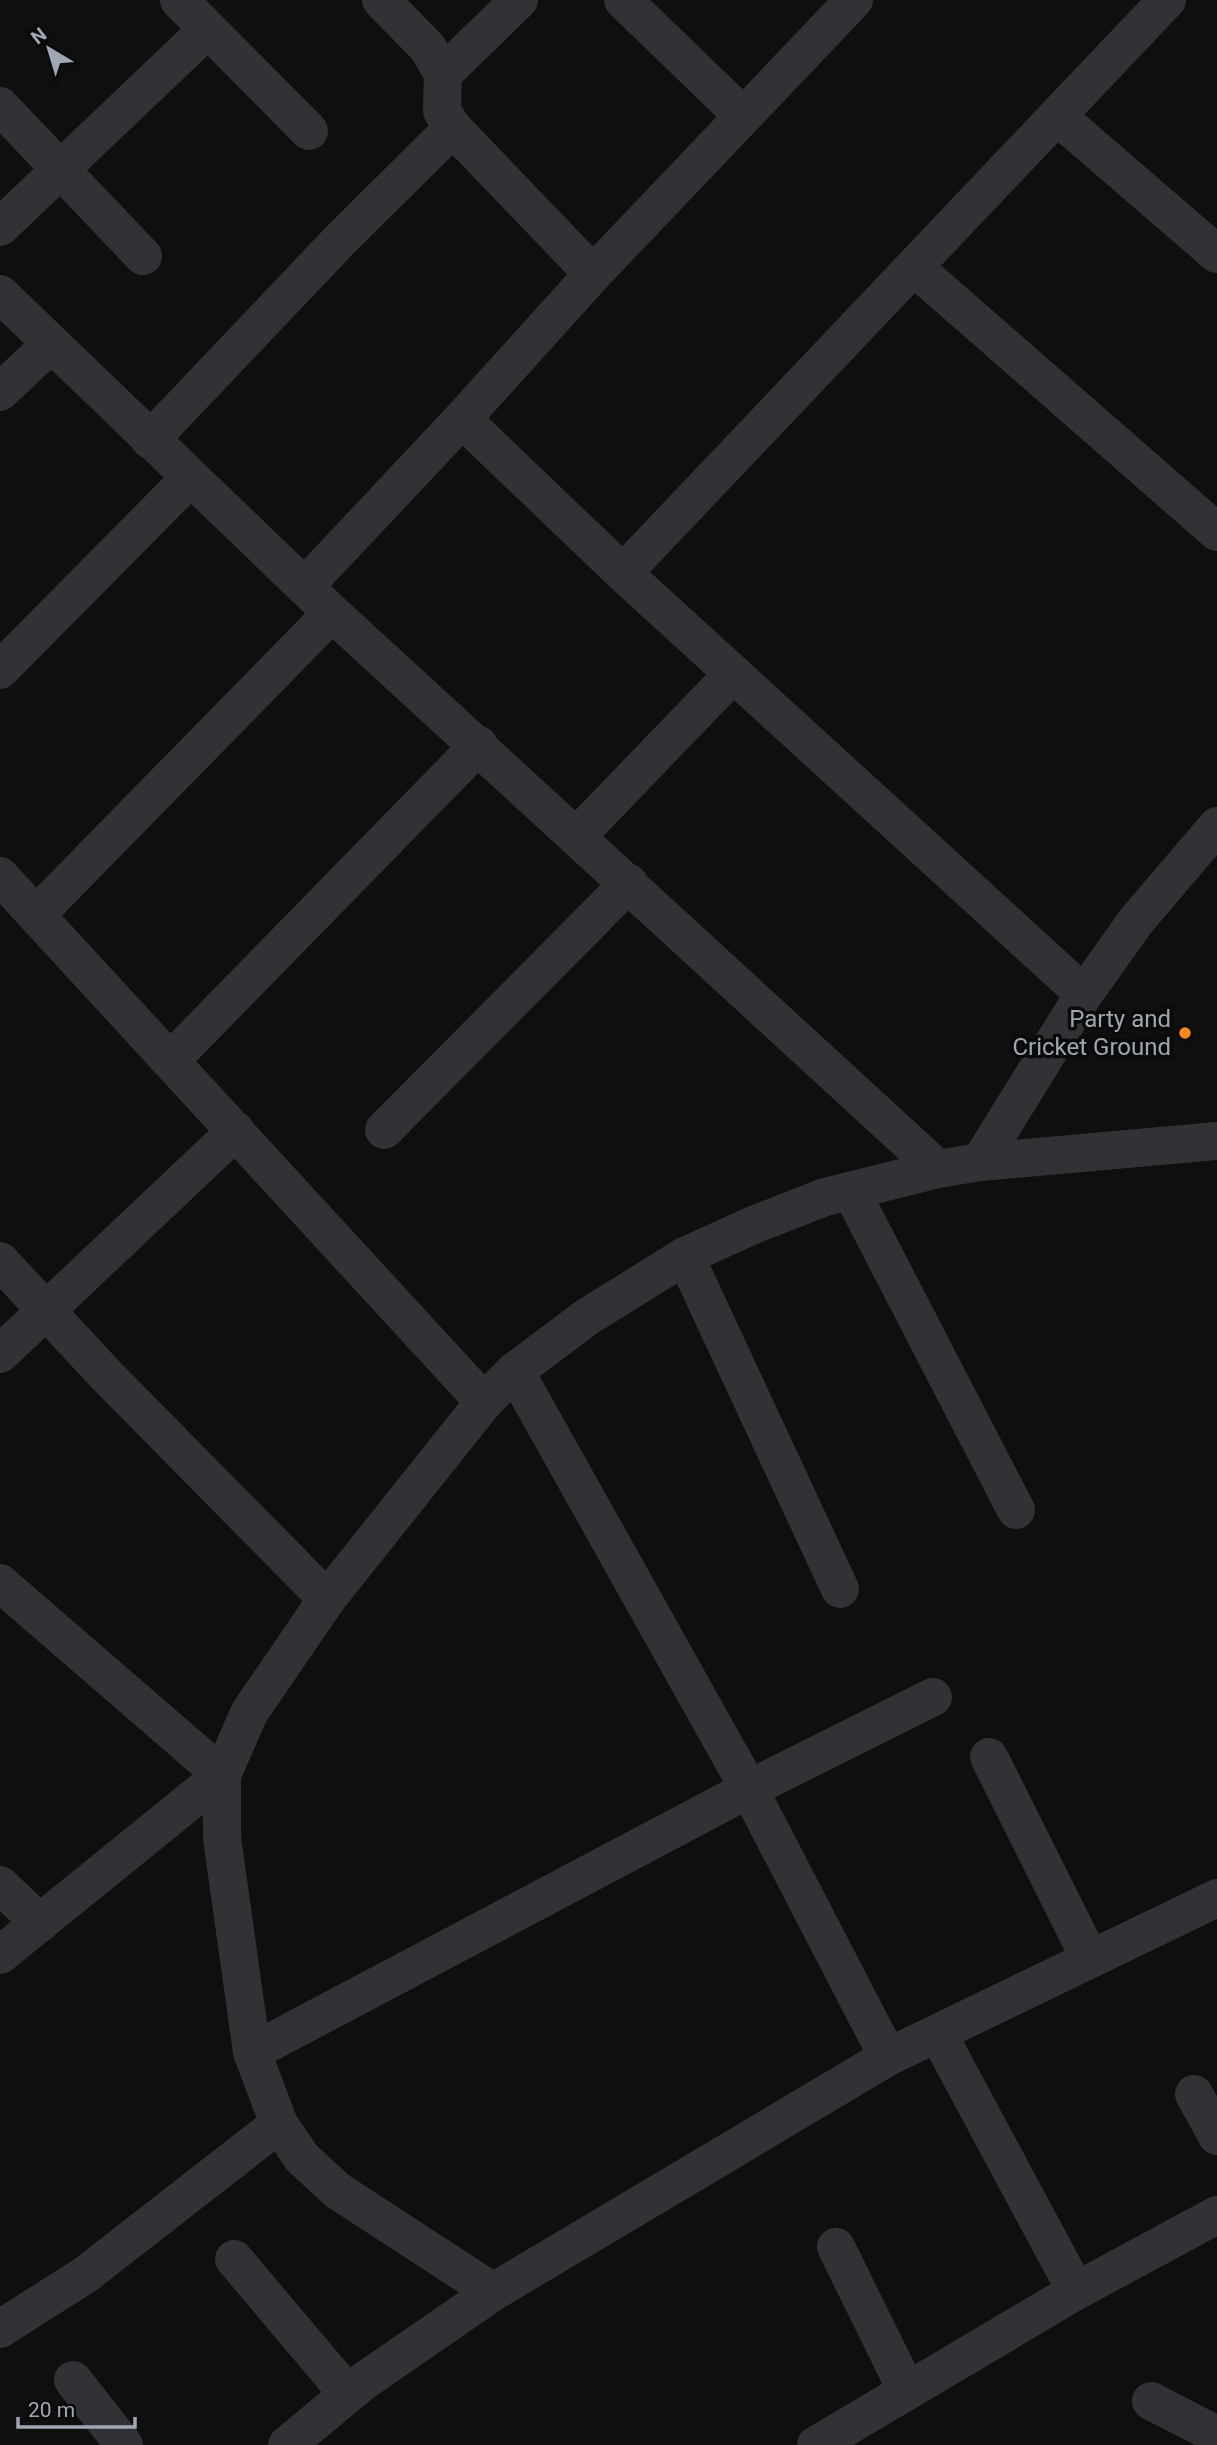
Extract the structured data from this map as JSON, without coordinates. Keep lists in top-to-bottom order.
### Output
{
  "places": ["Party and Cricket Ground"],
  "scale_bar": "20 m",
  "north": "top left"
}
